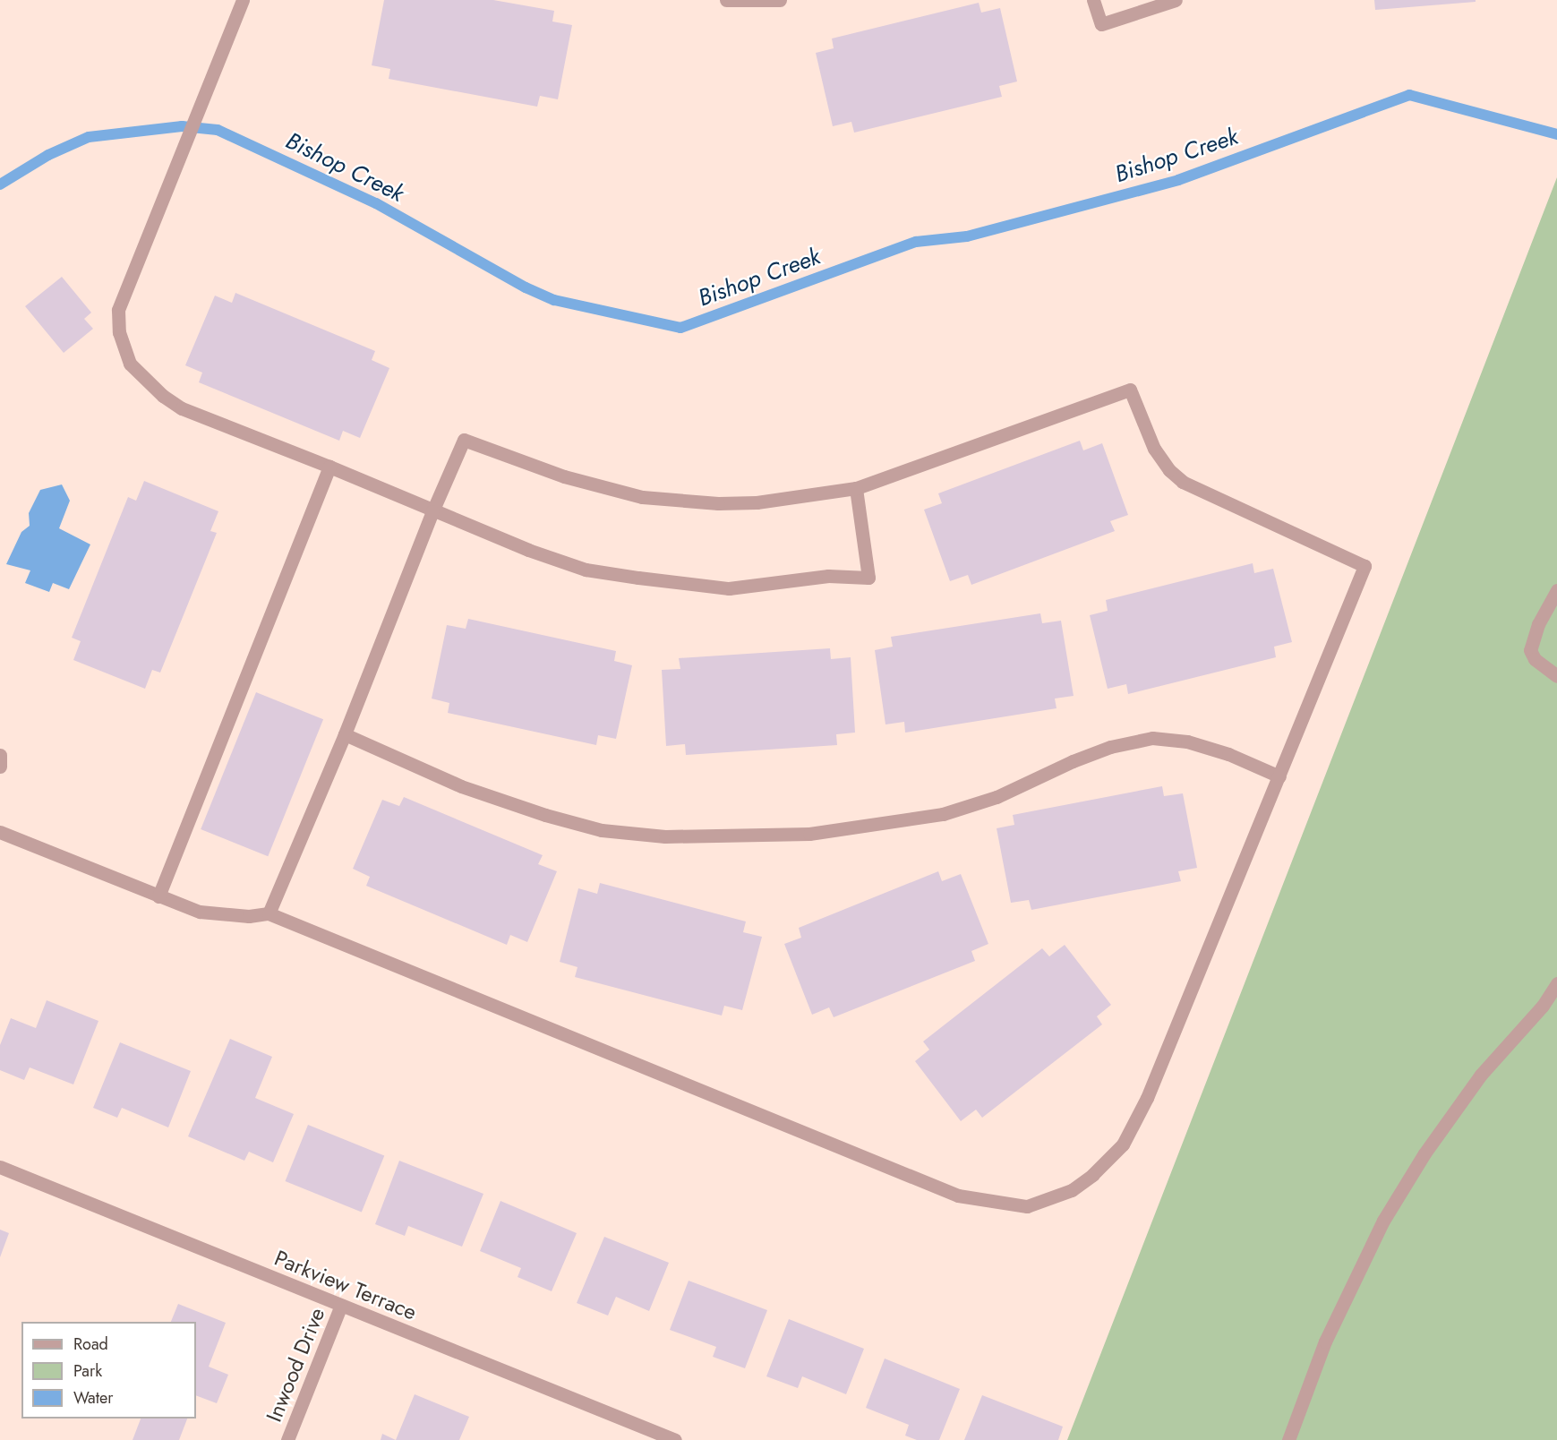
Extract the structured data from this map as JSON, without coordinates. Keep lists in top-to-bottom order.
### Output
{
  "streets": {
    "street": ["Parkview Terrace", "Inwood Drive"]
  },
  "crossings": [
    ["Parkview Terrace", "Inwood Drive"]
  ],
  "water": ["Bishop Creek"],
  "legend": ["Road", "Park", "Water"]
}
